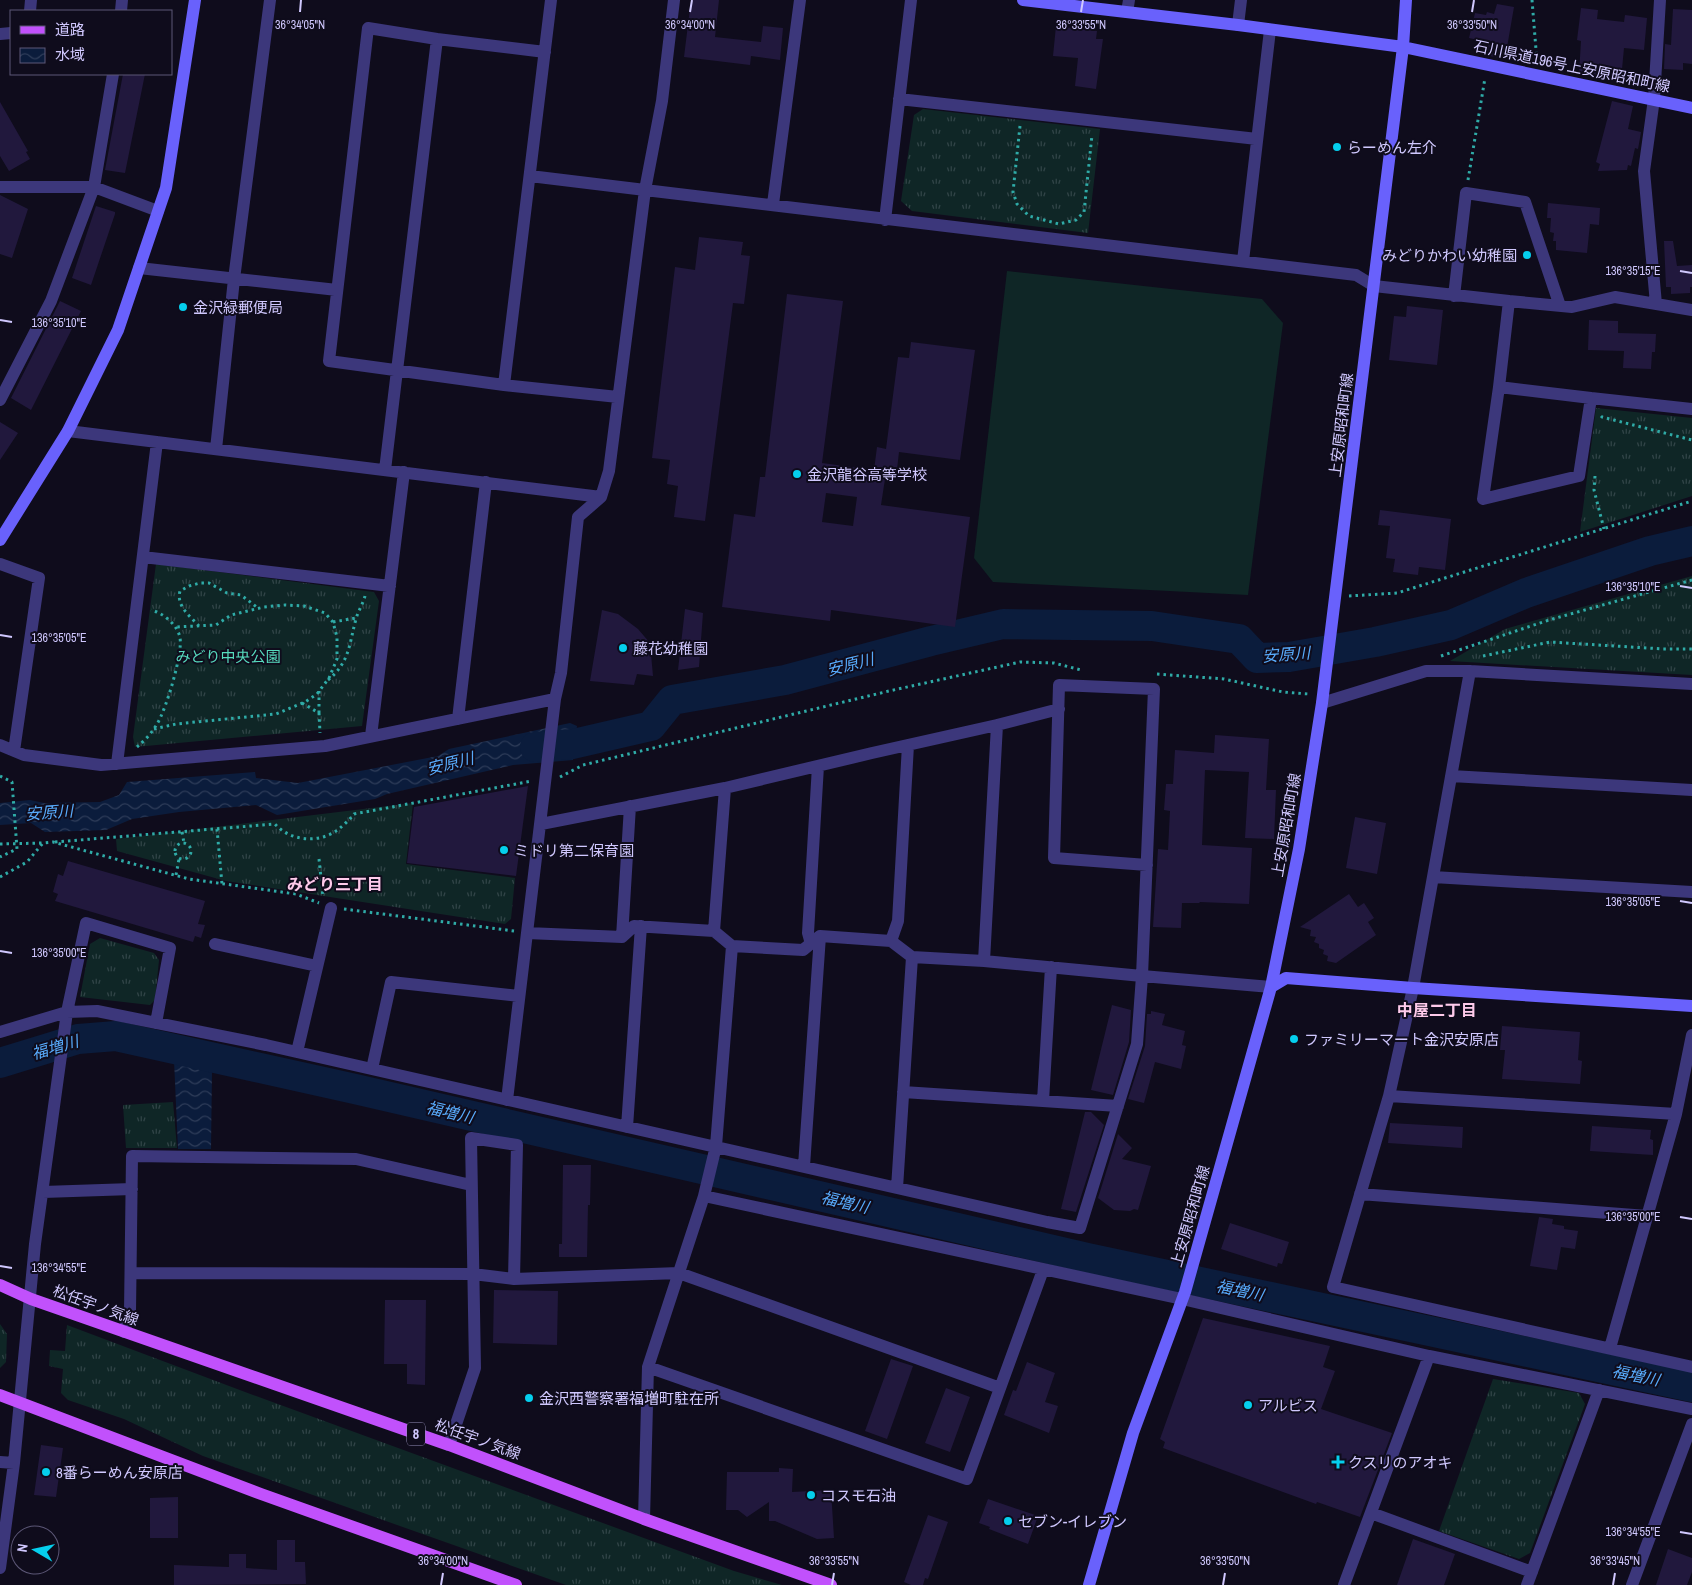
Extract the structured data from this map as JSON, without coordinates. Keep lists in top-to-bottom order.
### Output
{
  "streets": {
    "main road": [
      "石川県道196号上安原昭和町線",
      "上安原昭和町線",
      "松任宇ノ気線",
      "8"
    ]
  },
  "crossings": [
    ["石川県道196号上安原昭和町線", "上安原昭和町線"]
  ],
  "districts": ["みどり三丁目", "中屋二丁目"],
  "water": ["安原川", "福増川"],
  "parks": ["みどり中央公園"],
  "places": {
    "other": [
      "らーめん左介",
      "みどりかわい幼稚園",
      "金沢緑郵便局",
      "金沢龍谷高等学校",
      "藤花幼稚園",
      "ミドリ第二保育園",
      "ファミリーマート金沢安原店",
      "金沢西警察署福増町駐在所",
      "アルビス",
      "8番らーめん安原店",
      "コスモ石油",
      "セブン-イレブン"
    ],
    "health": ["クスリのアオキ"]
  },
  "legend": ["道路", "水域"],
  "north": "left",
  "coordinates": [
    "36°34'05\"N",
    "36°34'00\"N",
    "36°33'55\"N",
    "36°33'50\"N",
    "136°35'15\"E",
    "136°35'10\"E",
    "136°35'05\"E",
    "136°35'00\"E",
    "136°34'55\"E",
    "36°33'45\"N"
  ]
}
